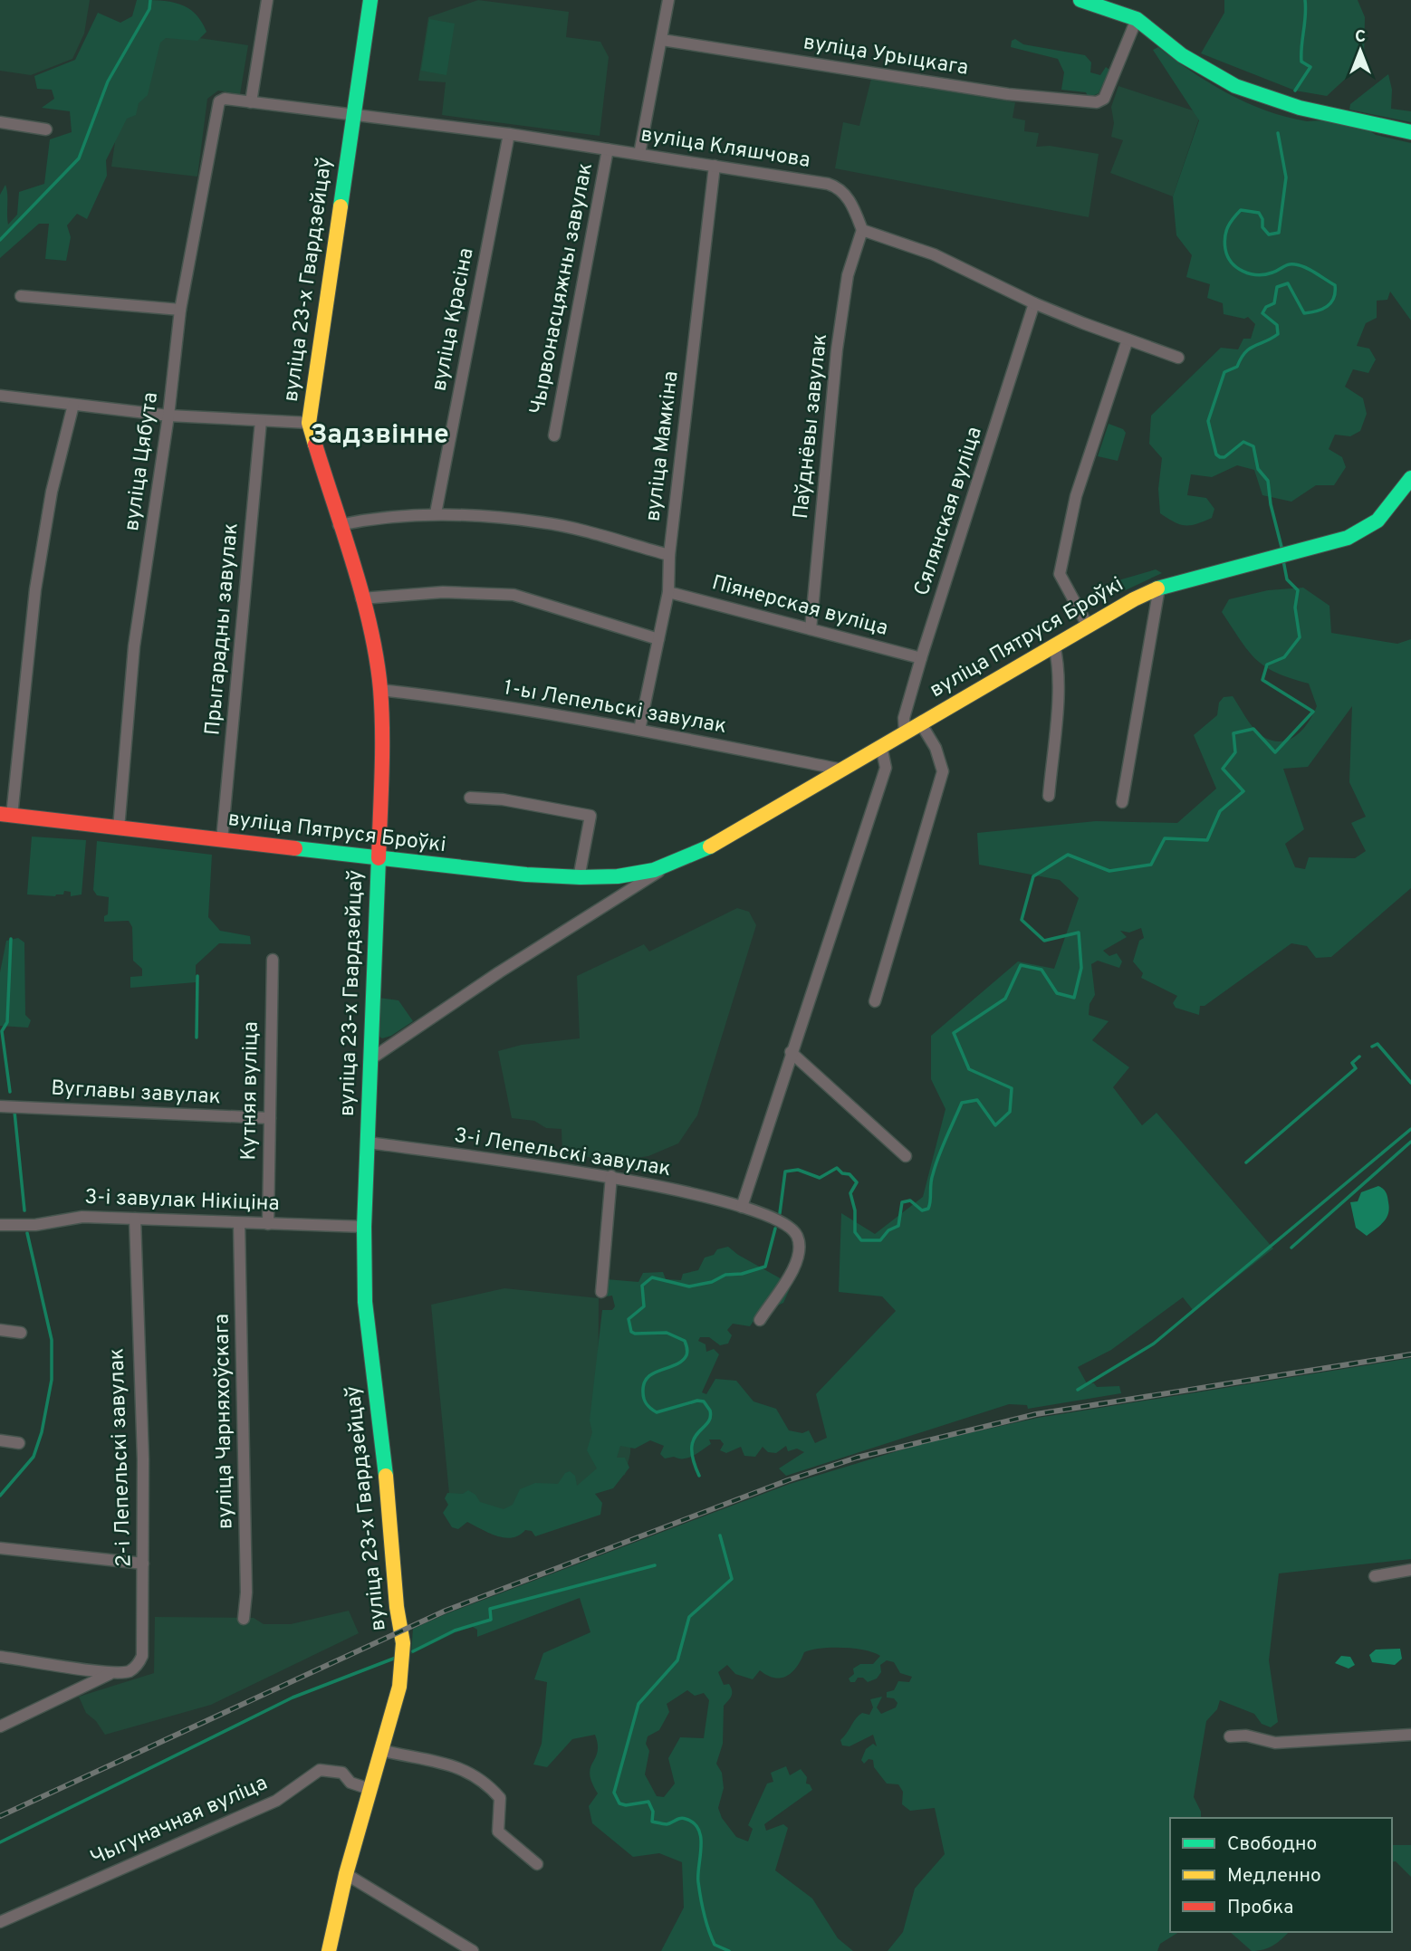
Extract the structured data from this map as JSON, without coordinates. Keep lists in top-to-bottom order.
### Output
{
  "streets": {
    "street": [
      "вуліца Урыцкага",
      "вуліца Кляшчова",
      "вуліца 23-х Гвардзейцаў",
      "Чырвонасцяжны завулак",
      "вуліца Красіна",
      "Паўднёвы завулак",
      "вуліца Мамкіна",
      "вуліца Цябута",
      "Сялянская вуліца",
      "Піянерская вуліца",
      "Прыгарадны завулак",
      "вуліца Пятруся Броўкі",
      "1-ы Лепельскі завулак",
      "Кутняя вуліца",
      "Вуглавы завулак",
      "3-і Лепельскі завулак",
      "3-і завулак Нікіціна",
      "вуліца Чарняхоўскага",
      "2-і Лепельскі завулак",
      "Чыгуначная вуліца"
    ]
  },
  "crossings": [
    ["вуліца Кляшчова", "вуліца 23-х Гвардзейцаў"],
    ["вуліца Кляшчова", "Чырвонасцяжны завулак"],
    ["вуліца Кляшчова", "вуліца Красіна"],
    ["вуліца Кляшчова", "Паўднёвы завулак"],
    ["вуліца Кляшчова", "вуліца Мамкіна"],
    ["вуліца Кляшчова", "вуліца Цябута"],
    ["вуліца 23-х Гвардзейцаў", "вуліца Пятруся Броўкі"],
    ["вуліца 23-х Гвардзейцаў", "1-ы Лепельскі завулак"],
    ["вуліца 23-х Гвардзейцаў", "3-і Лепельскі завулак"],
    ["вуліца 23-х Гвардзейцаў", "3-і завулак Нікіціна"],
    ["вуліца 23-х Гвардзейцаў", "Чыгуначная вуліца"],
    ["Паўднёвы завулак", "Піянерская вуліца"],
    ["вуліца Мамкіна", "Піянерская вуліца"],
    ["вуліца Мамкіна", "1-ы Лепельскі завулак"],
    ["вуліца Цябута", "вуліца Пятруся Броўкі"],
    ["Сялянская вуліца", "Піянерская вуліца"],
    ["Сялянская вуліца", "вуліца Пятруся Броўкі"],
    ["Прыгарадны завулак", "вуліца Пятруся Броўкі"],
    ["вуліца Пятруся Броўкі", "1-ы Лепельскі завулак"],
    ["Кутняя вуліца", "Вуглавы завулак"],
    ["Кутняя вуліца", "3-і завулак Нікіціна"],
    ["3-і завулак Нікіціна", "вуліца Чарняхоўскага"],
    ["3-і завулак Нікіціна", "2-і Лепельскі завулак"]
  ],
  "districts": ["Задзвінне"],
  "legend": ["Свободно", "Медленно", "Пробка"],
  "north": "top"
}
